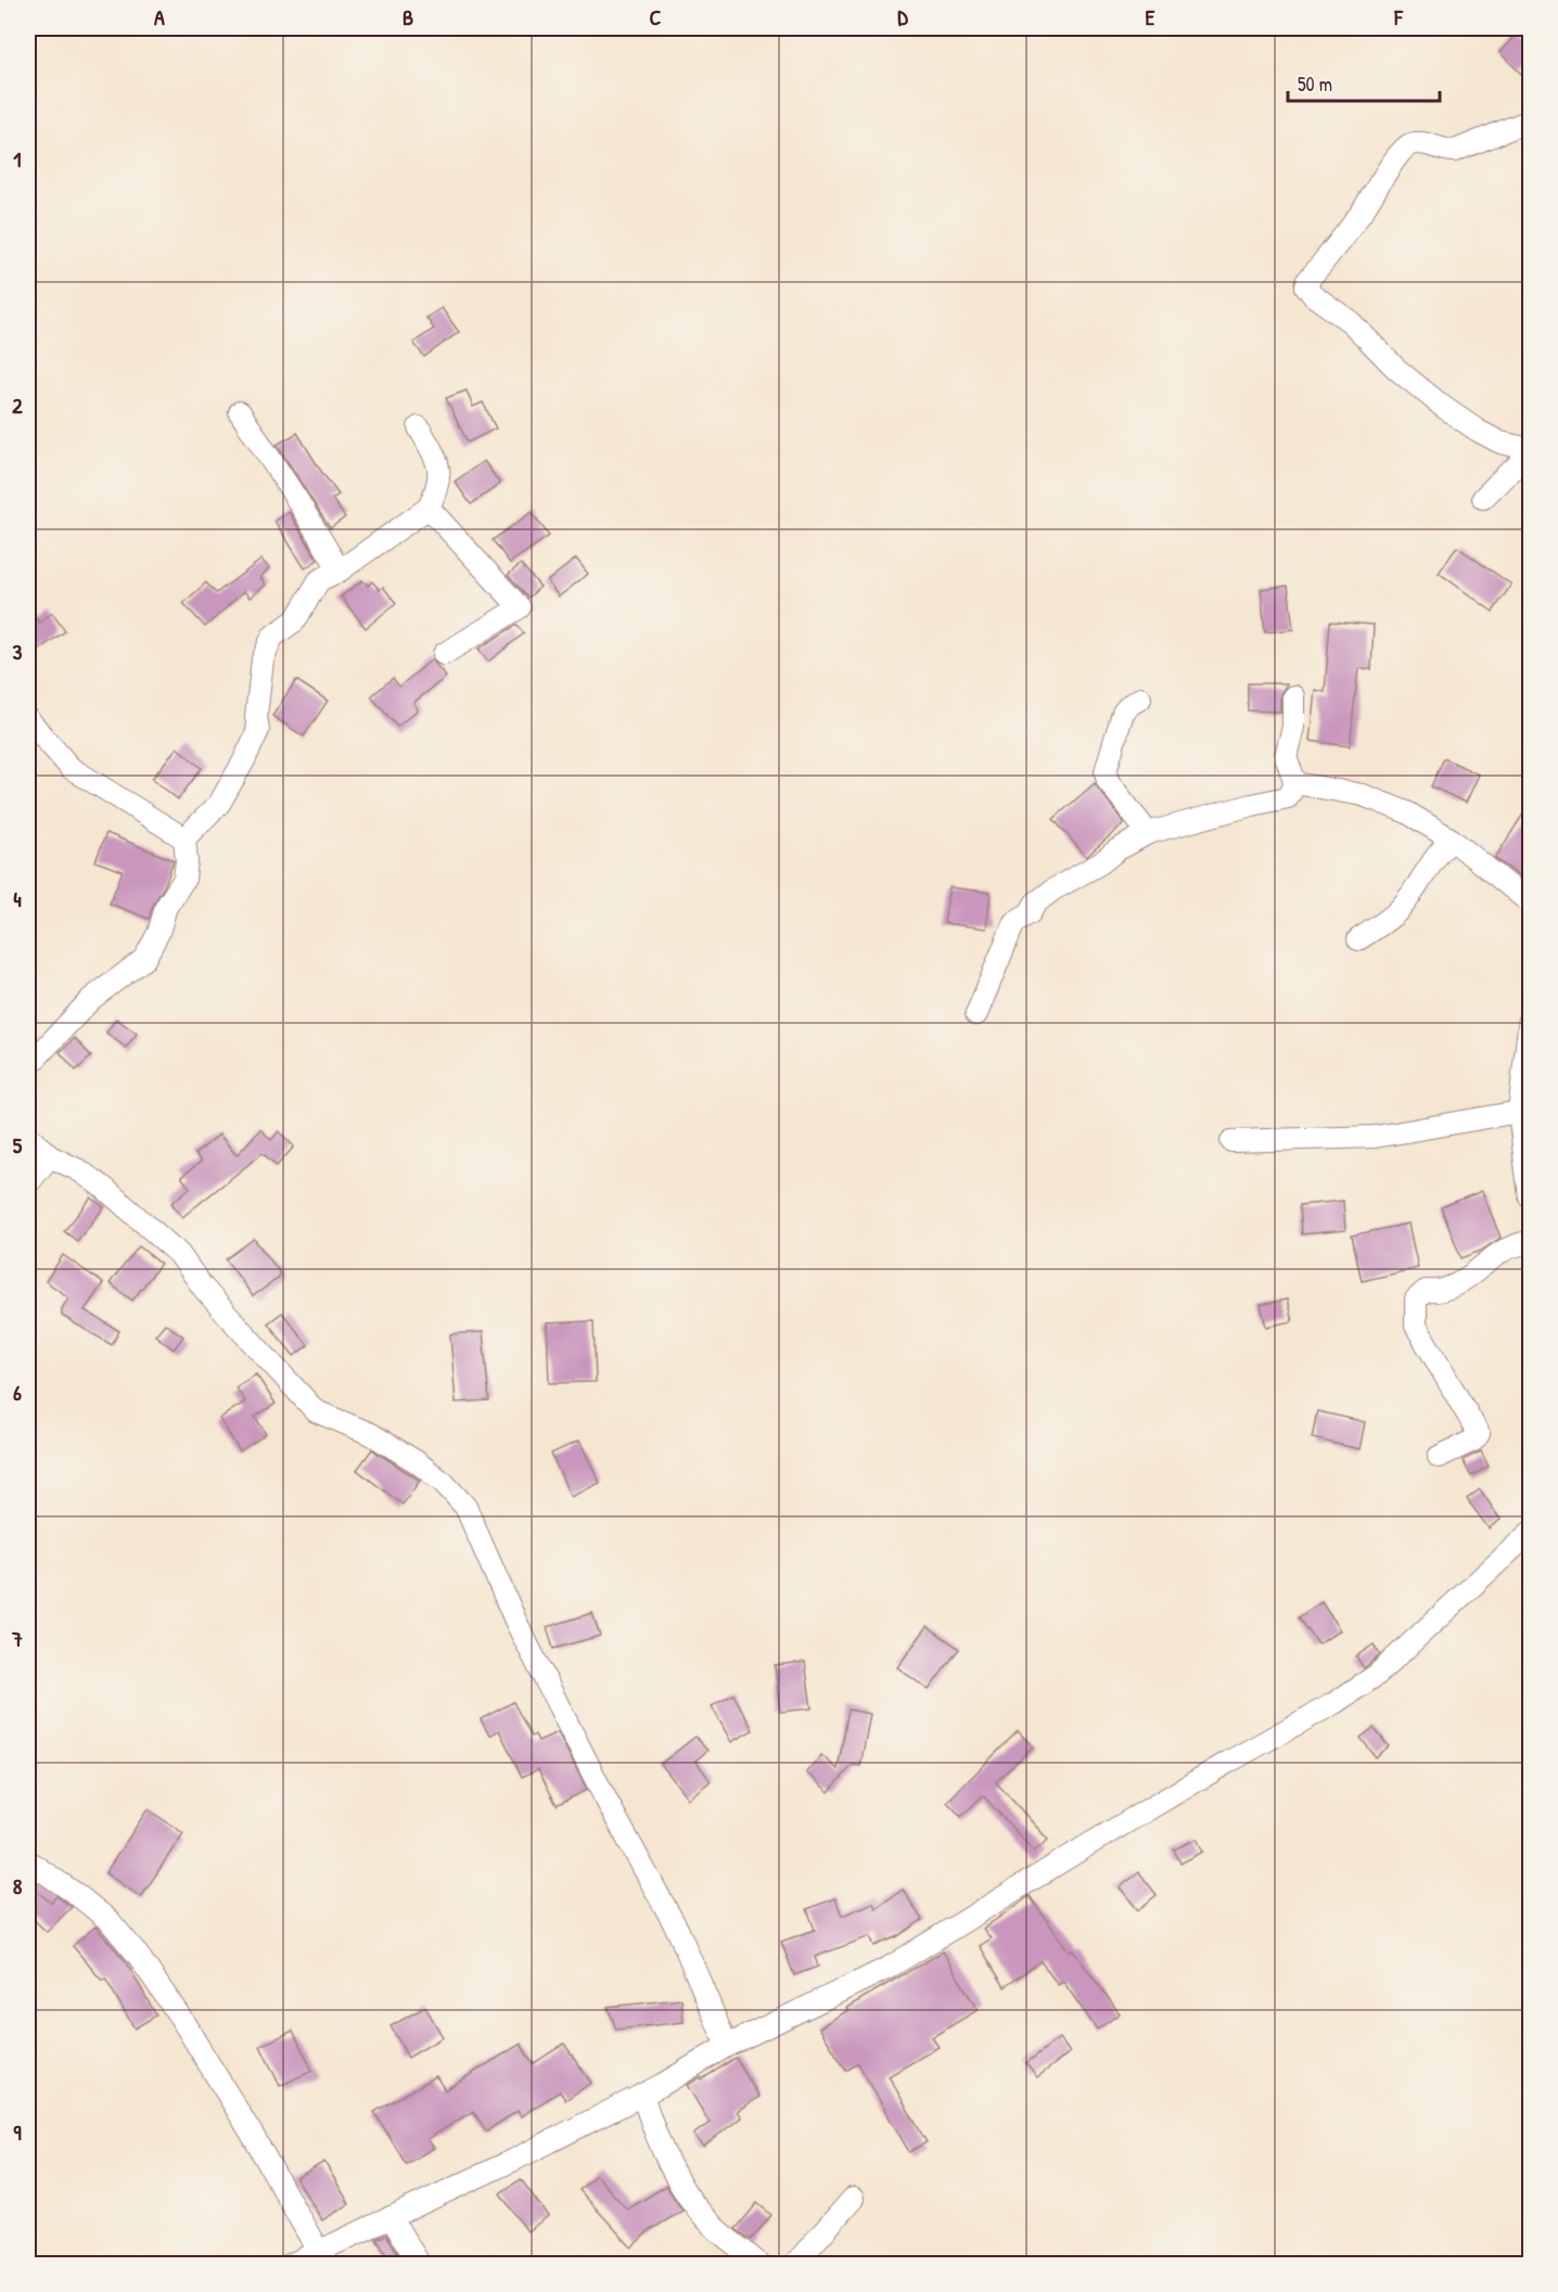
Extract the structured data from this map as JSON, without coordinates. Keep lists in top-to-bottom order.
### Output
{
  "scale_bar": "50 m",
  "grid": {
    "columns": [
      "A",
      "B",
      "C",
      "D",
      "E",
      "F"
    ],
    "rows": [
      "1",
      "2",
      "3",
      "4",
      "5",
      "6",
      "7",
      "8",
      "9"
    ]
  }
}
